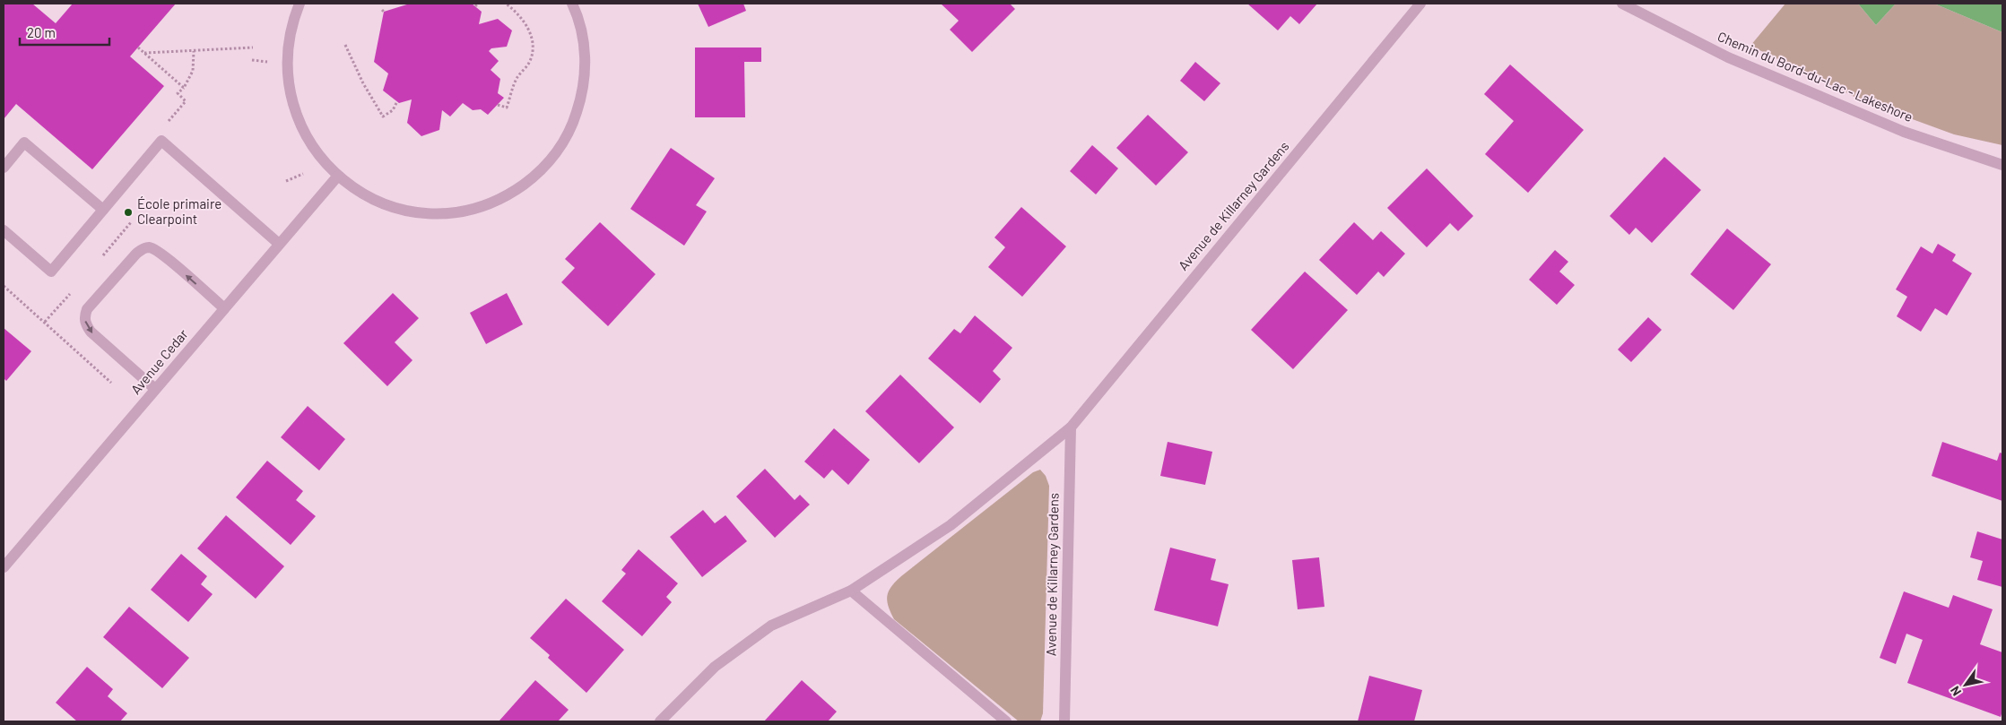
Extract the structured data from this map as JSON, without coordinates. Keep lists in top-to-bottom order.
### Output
{
  "streets": {
    "street": ["Chemin du Bord-du-Lac - Lakeshore", "Avenue de Killarney Gardens", "Avenue Cedar"]
  },
  "places": ["École primaire Clearpoint"],
  "scale_bar": "20 m",
  "north": "bottom left"
}
